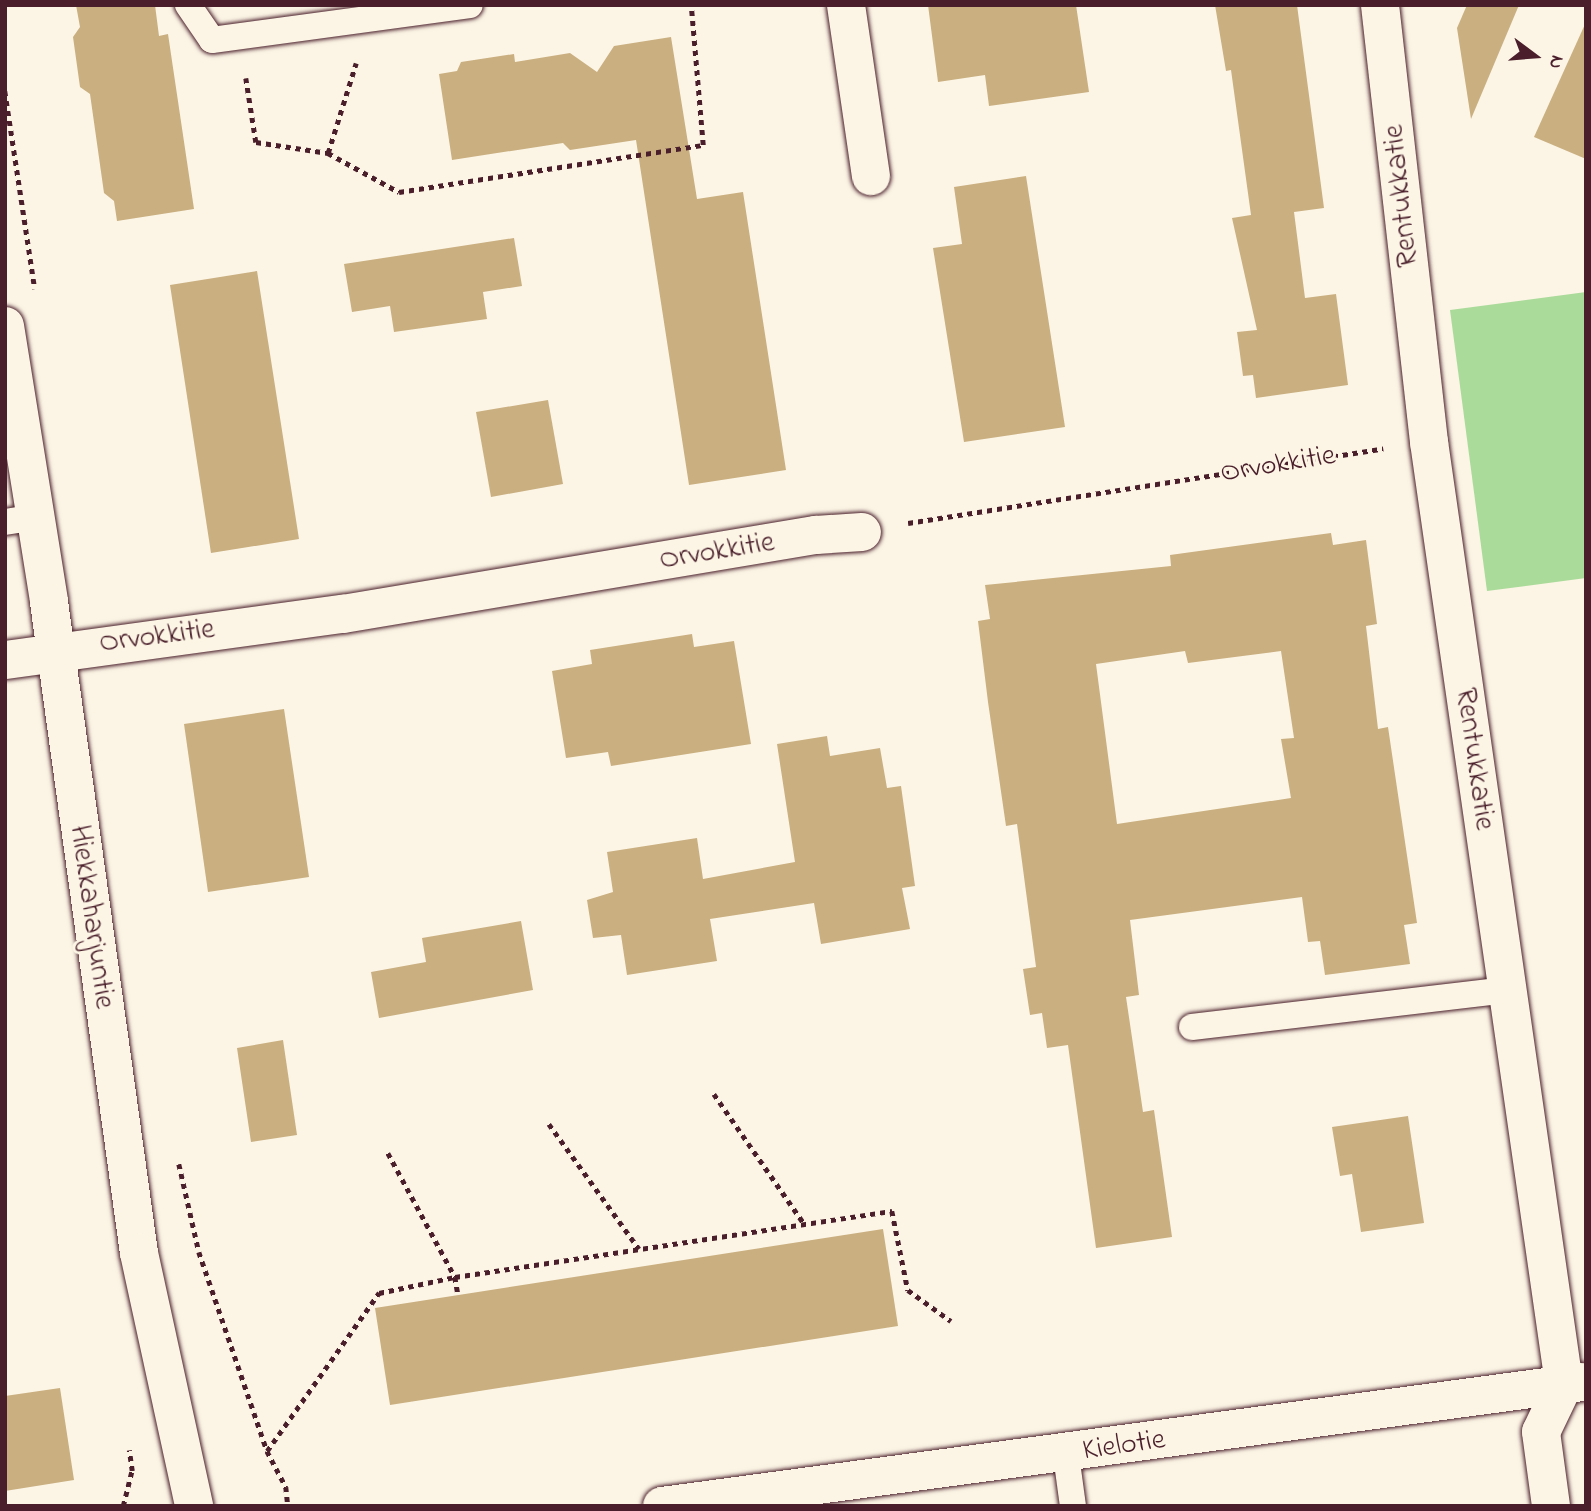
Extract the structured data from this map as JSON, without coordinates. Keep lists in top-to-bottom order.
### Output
{
  "streets": {
    "street": [
      "Rentukkatie",
      "Orvokkitie",
      "Hiekkaharjuntie",
      "Kielotie"
    ]
  },
  "crossings": [
    ["Rentukkatie", "Orvokkitie"],
    ["Rentukkatie", "Kielotie"],
    ["Orvokkitie", "Hiekkaharjuntie"]
  ],
  "north": "right"
}
